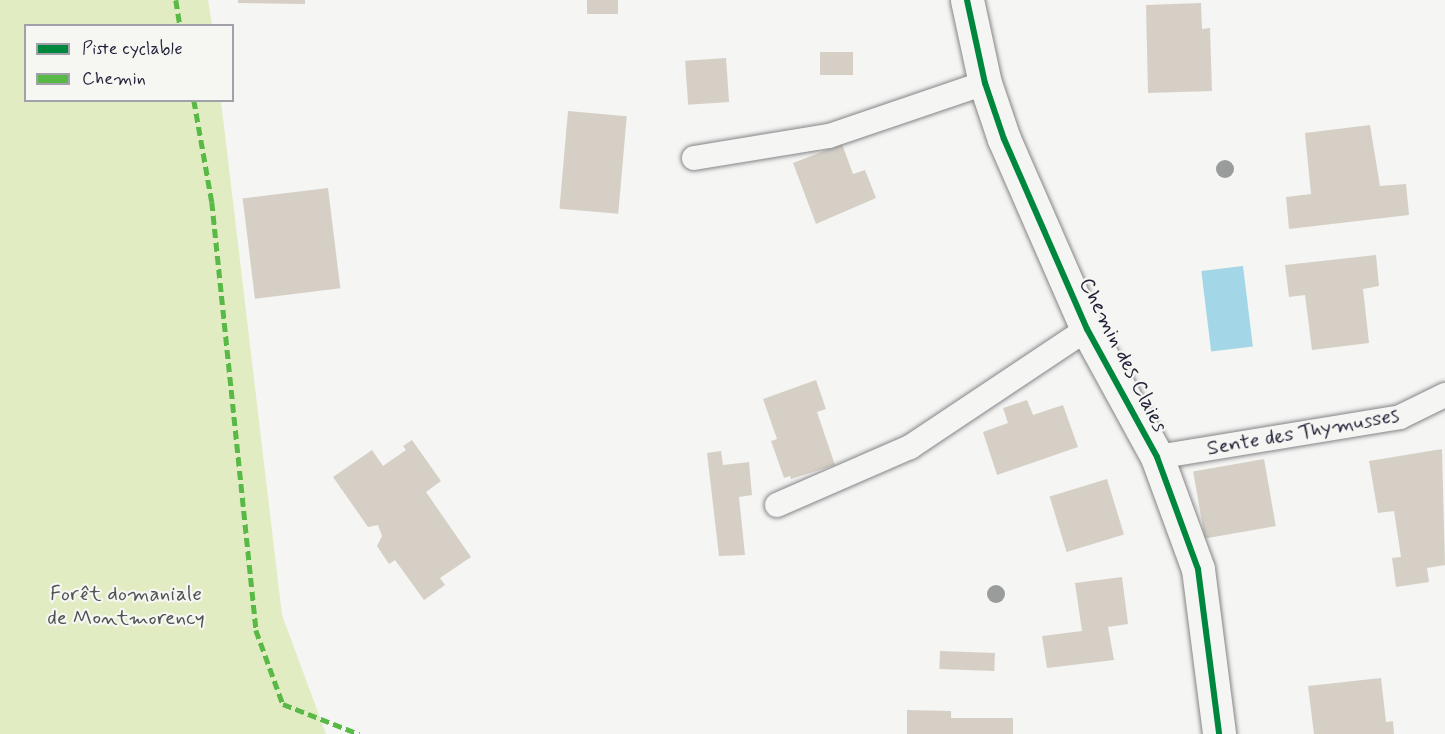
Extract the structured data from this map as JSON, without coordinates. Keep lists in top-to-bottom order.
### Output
{
  "streets": {
    "street": ["Chemin des Claies"],
    "lane": ["Sente des Thymusses"]
  },
  "crossings": [
    ["Chemin des Claies", "Sente des Thymusses"]
  ],
  "parks": ["Forêt domaniale de Montmorency"],
  "legend": ["Piste cyclable", "Chemin"]
}
